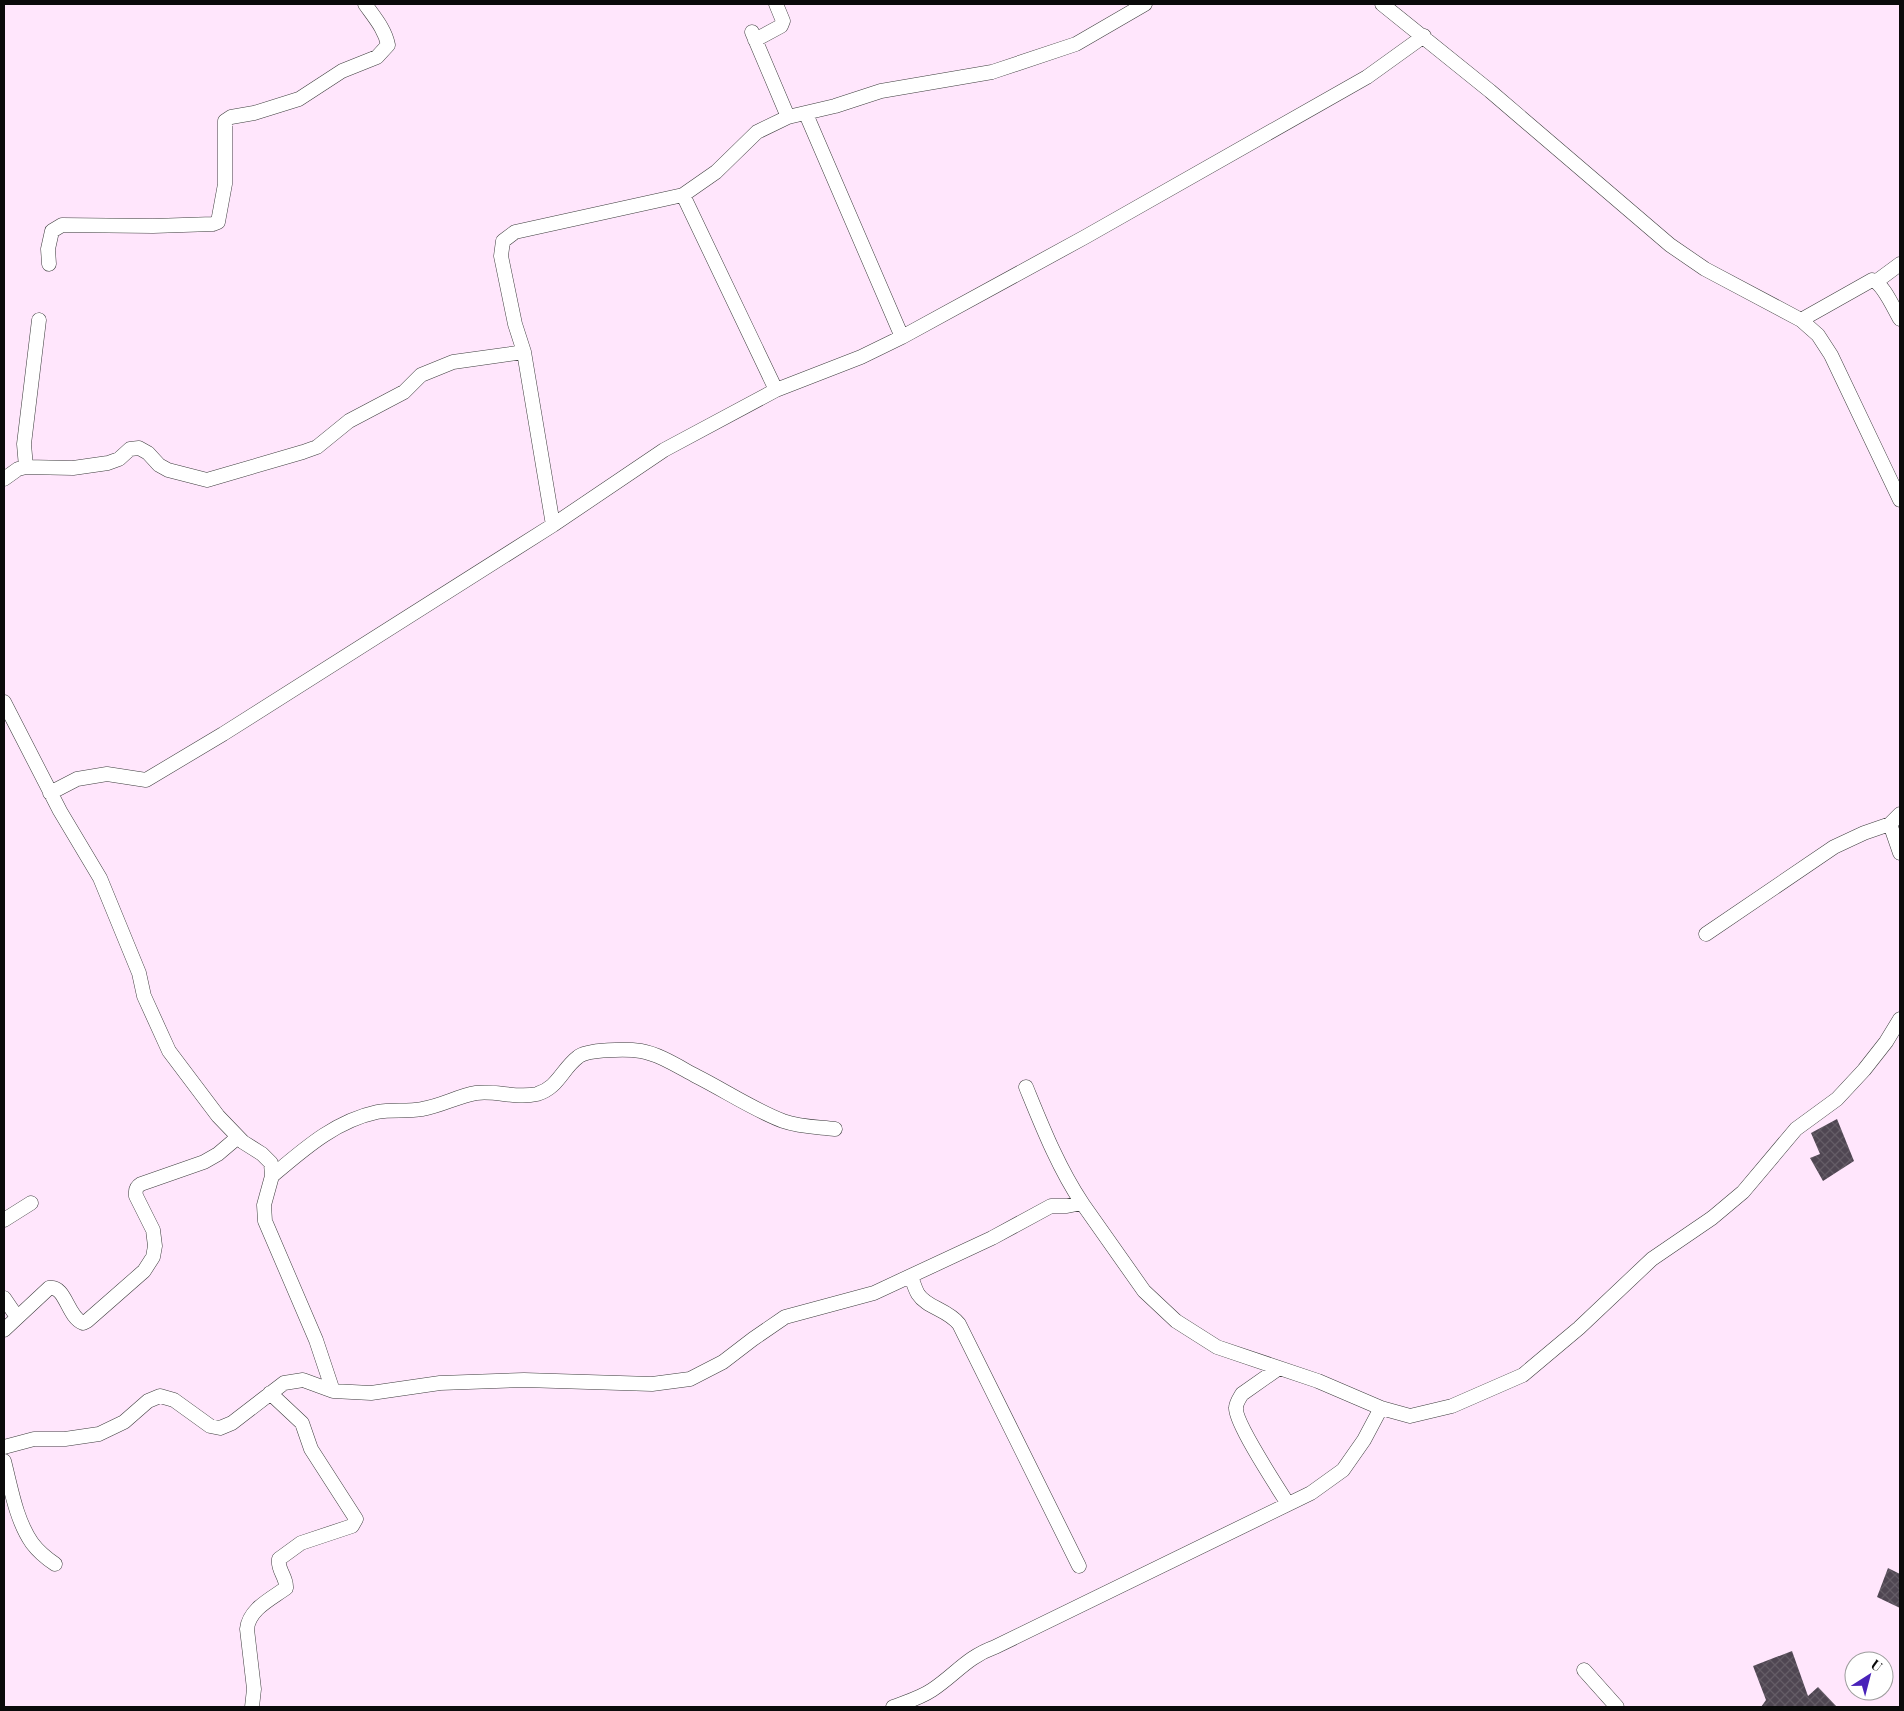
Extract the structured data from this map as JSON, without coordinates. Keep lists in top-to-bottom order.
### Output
{
  "north": "top right"
}
